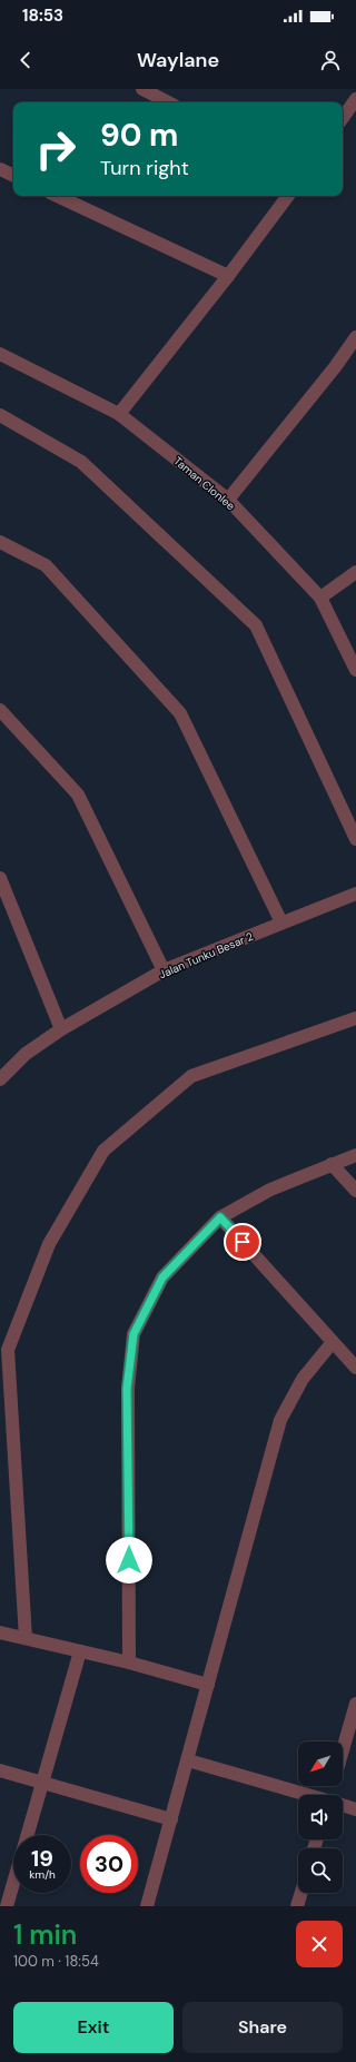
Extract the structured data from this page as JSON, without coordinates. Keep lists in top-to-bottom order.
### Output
{
  "streets": {
    "street": ["Taman Clonlee", "Jalan Tunku Besar 2"]
  },
  "north": "bottom left",
  "page": {
    "status": "18:53",
    "header": "Waylane",
    "turn": ["90 m", "Turn right"],
    "speed": "19 km/h",
    "limit": "30",
    "heading": ["1 min", "100 m · 18:54"],
    "buttons": ["Exit", "Share"]
  }
}
